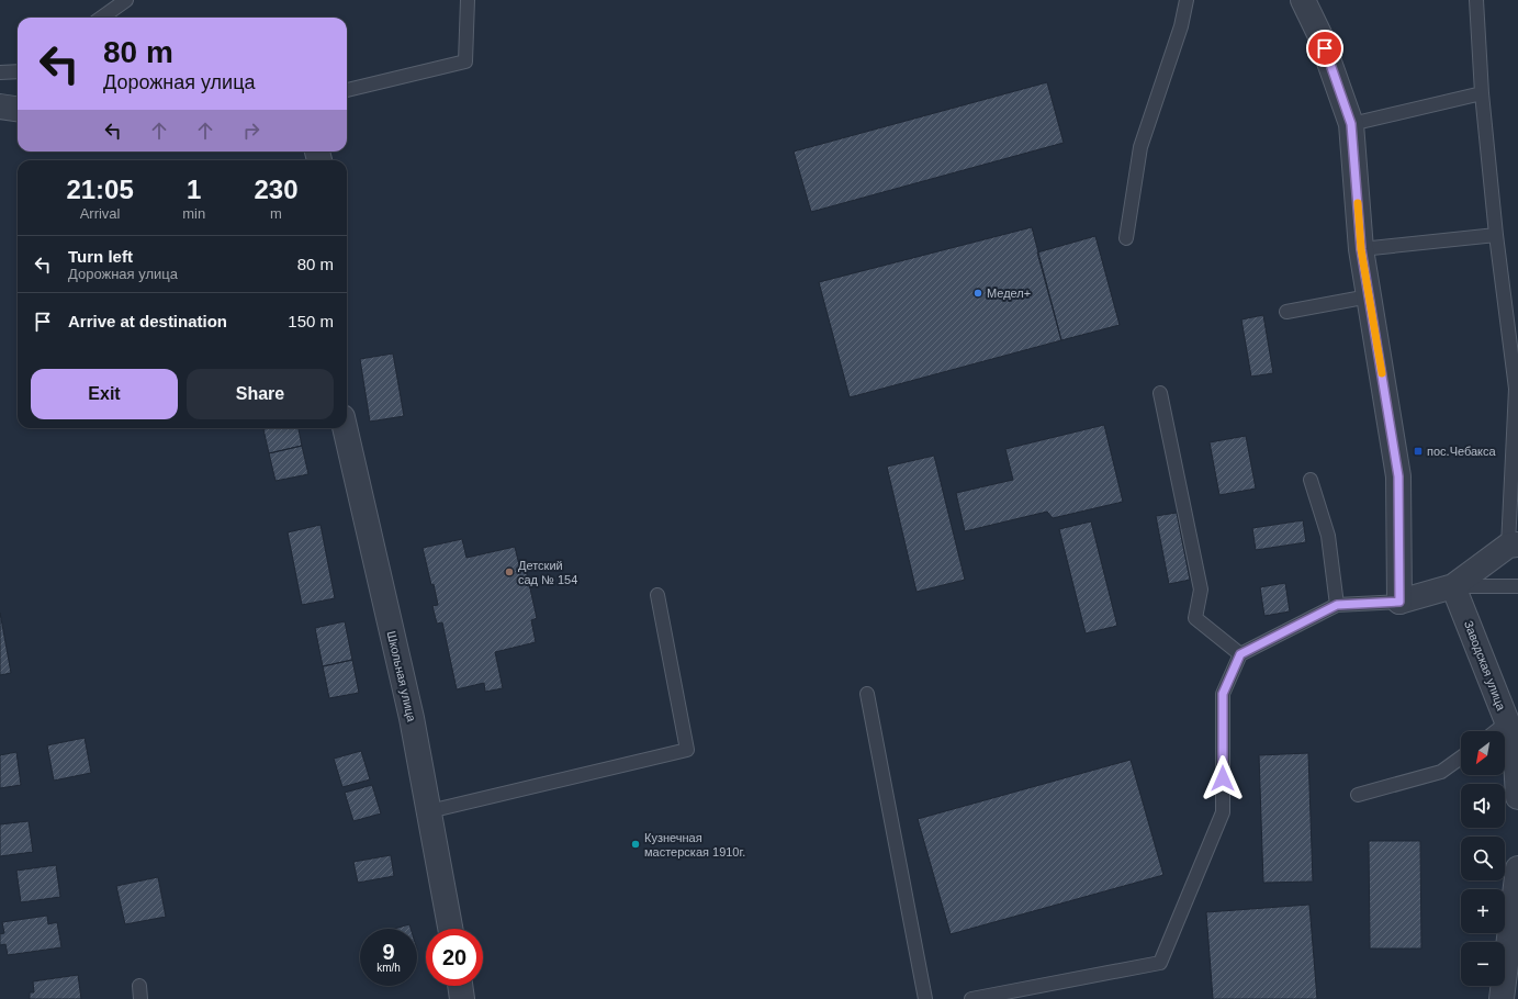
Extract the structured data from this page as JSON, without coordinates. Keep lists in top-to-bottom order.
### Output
{
  "streets": {
    "street": ["Заводская улица", "Школьная улица"]
  },
  "places": {
    "other": ["Медел+", "Детский сад № 154", "Кузнечная мастерская 1910г."],
    "transit": ["пос.Чебакса"]
  },
  "north": "bottom left",
  "page": {
    "turn": ["80 m", "Дорожная улица"],
    "eta": [
      "21:05",
      "Arrival",
      "1",
      "min",
      "230",
      "m"
    ],
    "list": [
      {
        "name": "Turn left",
        "note": "Дорожная улица",
        "value": "80 m"
      },
      {
        "name": "Arrive at destination",
        "value": "150 m"
      }
    ],
    "buttons": ["Exit", "Share"],
    "map_buttons": ["+", "−"],
    "speed": "9 km/h",
    "limit": "20"
  }
}
